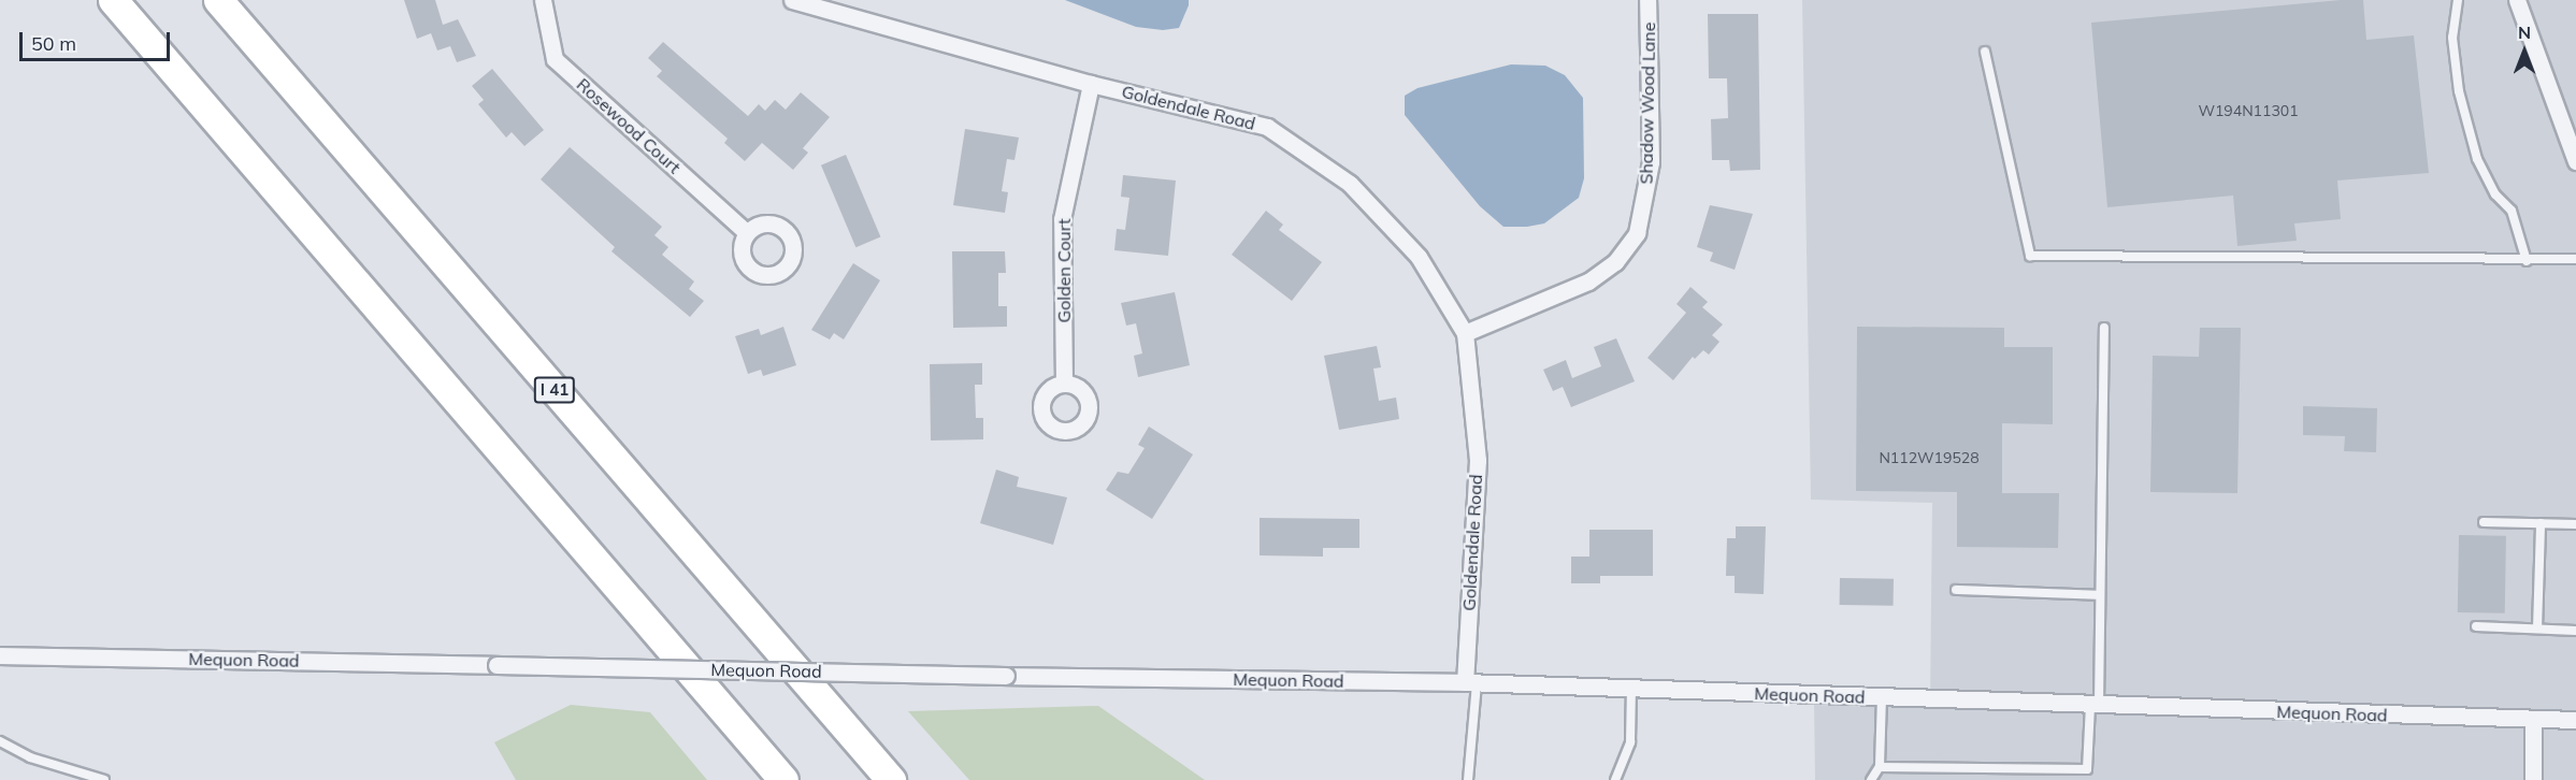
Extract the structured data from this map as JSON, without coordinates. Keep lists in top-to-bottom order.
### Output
{
  "streets": {
    "highway": ["I 41"],
    "street": [
      "Shadow Wood Lane",
      "Goldendale Road",
      "Rosewood Court",
      "Golden Court",
      "Mequon Road"
    ]
  },
  "crossings": [
    ["Shadow Wood Lane", "Goldendale Road"],
    ["Goldendale Road", "Golden Court"],
    ["Goldendale Road", "Mequon Road"]
  ],
  "house_numbers": ["W194N11301", "N112W19528"],
  "scale_bar": "50 m",
  "north": "top"
}
